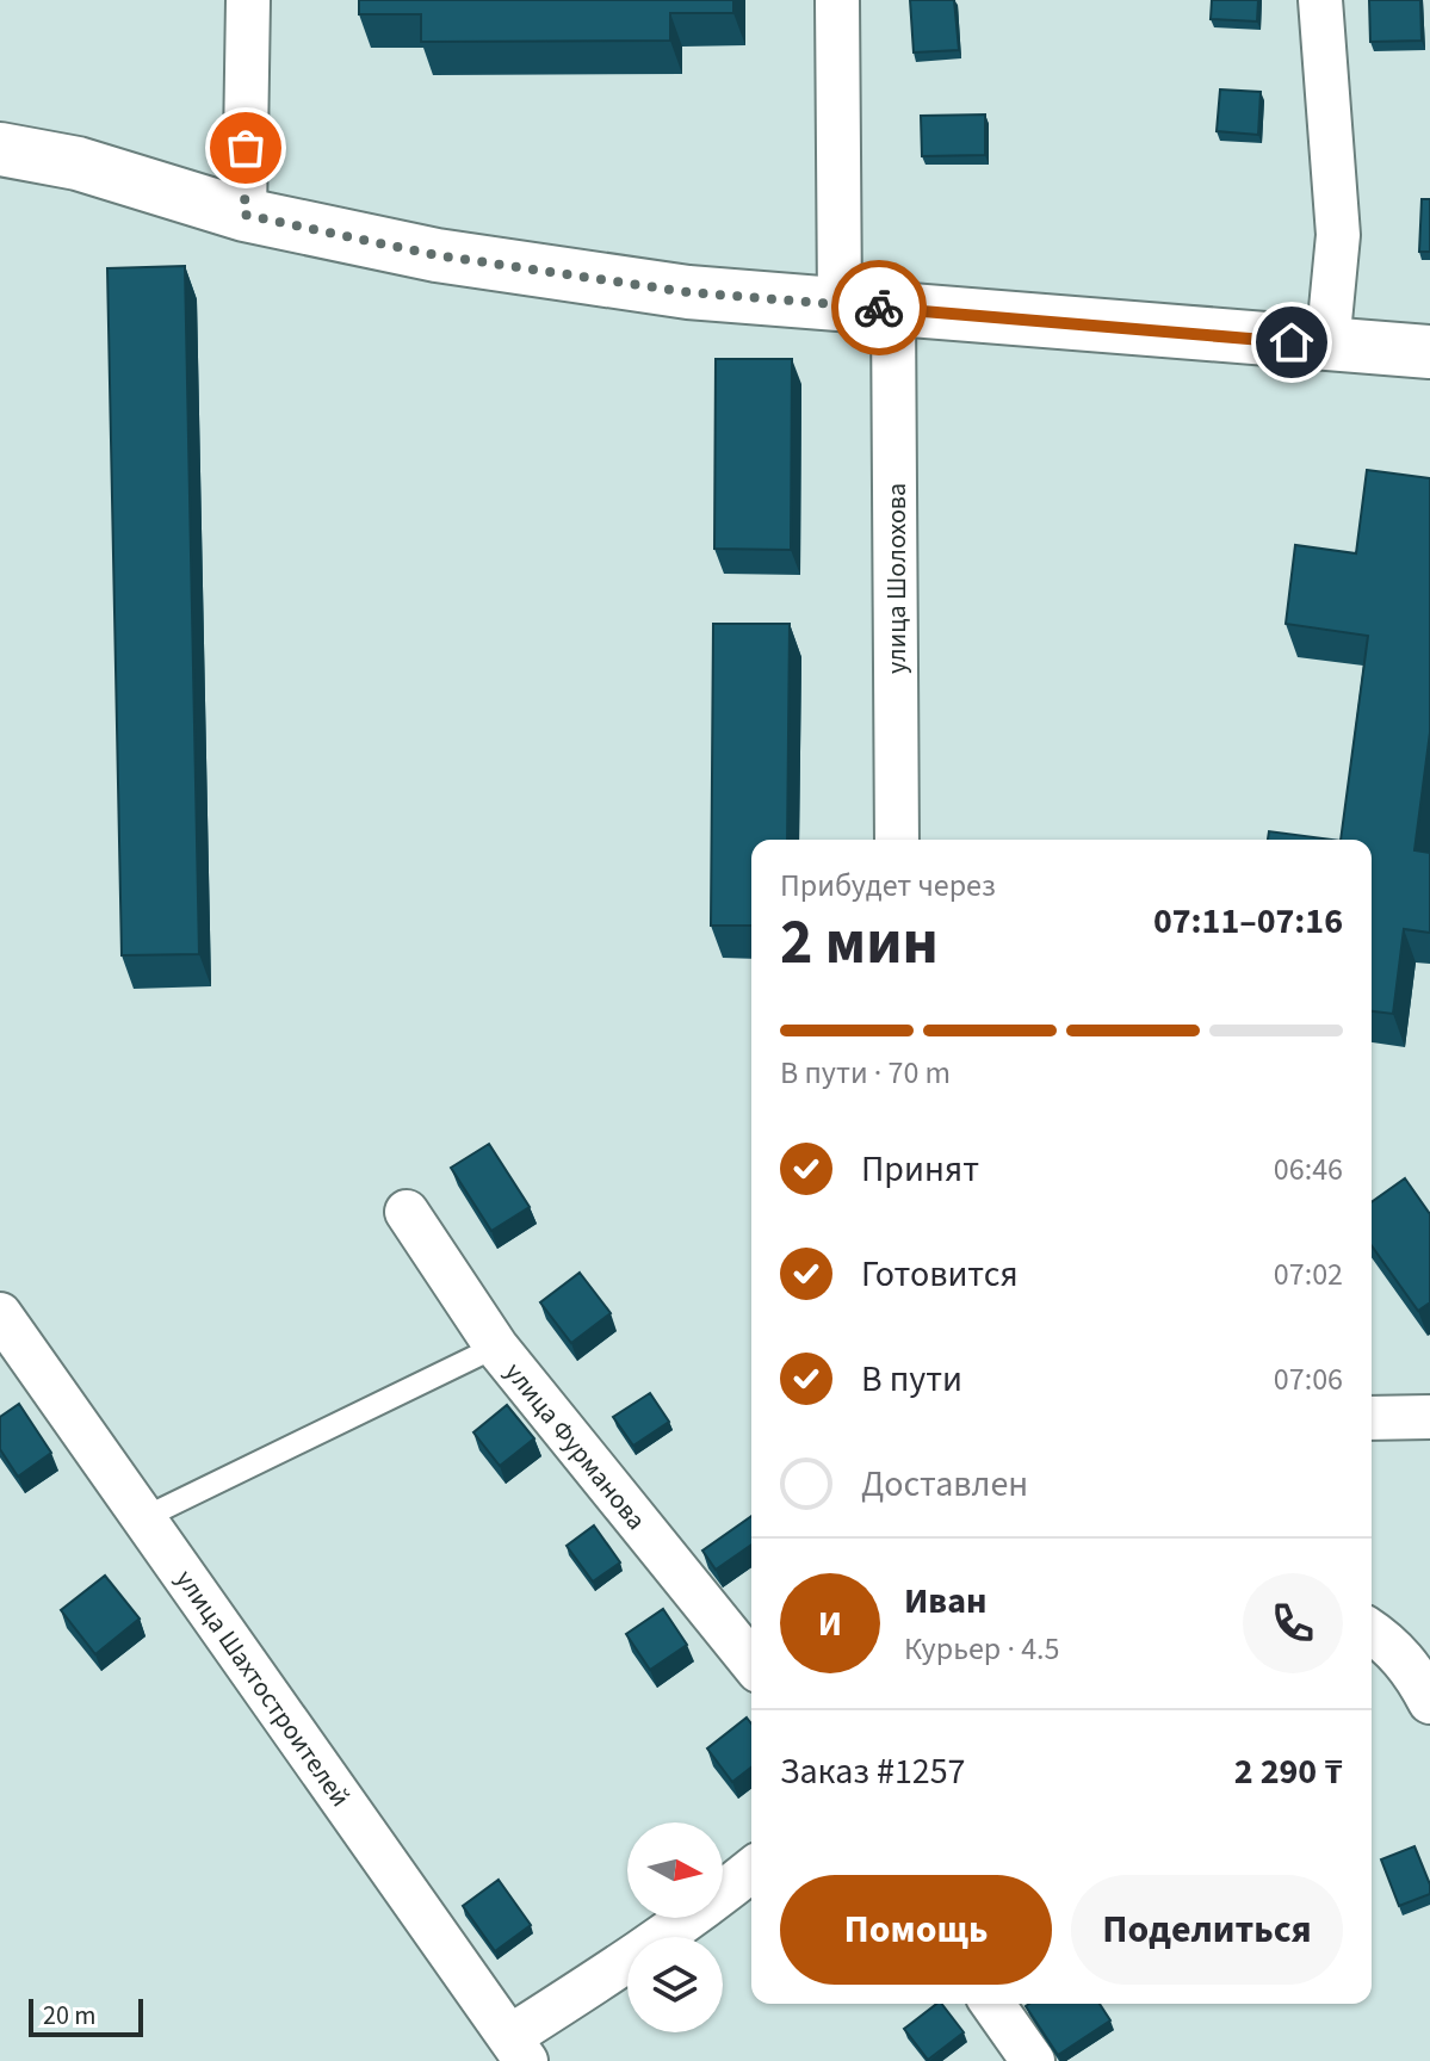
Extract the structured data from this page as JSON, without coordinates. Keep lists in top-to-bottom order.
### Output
{
  "streets": {
    "street": ["улица Шолохова", "улица Фурманова", "улица Шахтостроителей"]
  },
  "scale_bar": "20 m",
  "north": "right",
  "page": {
    "heading": ["2 мин", "Прибудет через", "07:11–07:16"],
    "panel": [
      "Иван",
      "Курьер · 4.5",
      "Заказ #1257",
      "2 290 ₸"
    ],
    "bar": "В пути · 70 m",
    "list": [
      ["Принят", "06:46"],
      ["Готовится", "07:02"],
      ["В пути", "07:06"],
      "Доставлен"
    ],
    "round": "И",
    "buttons": ["Помощь", "Поделиться"],
    "scale": "20 m"
  }
}
